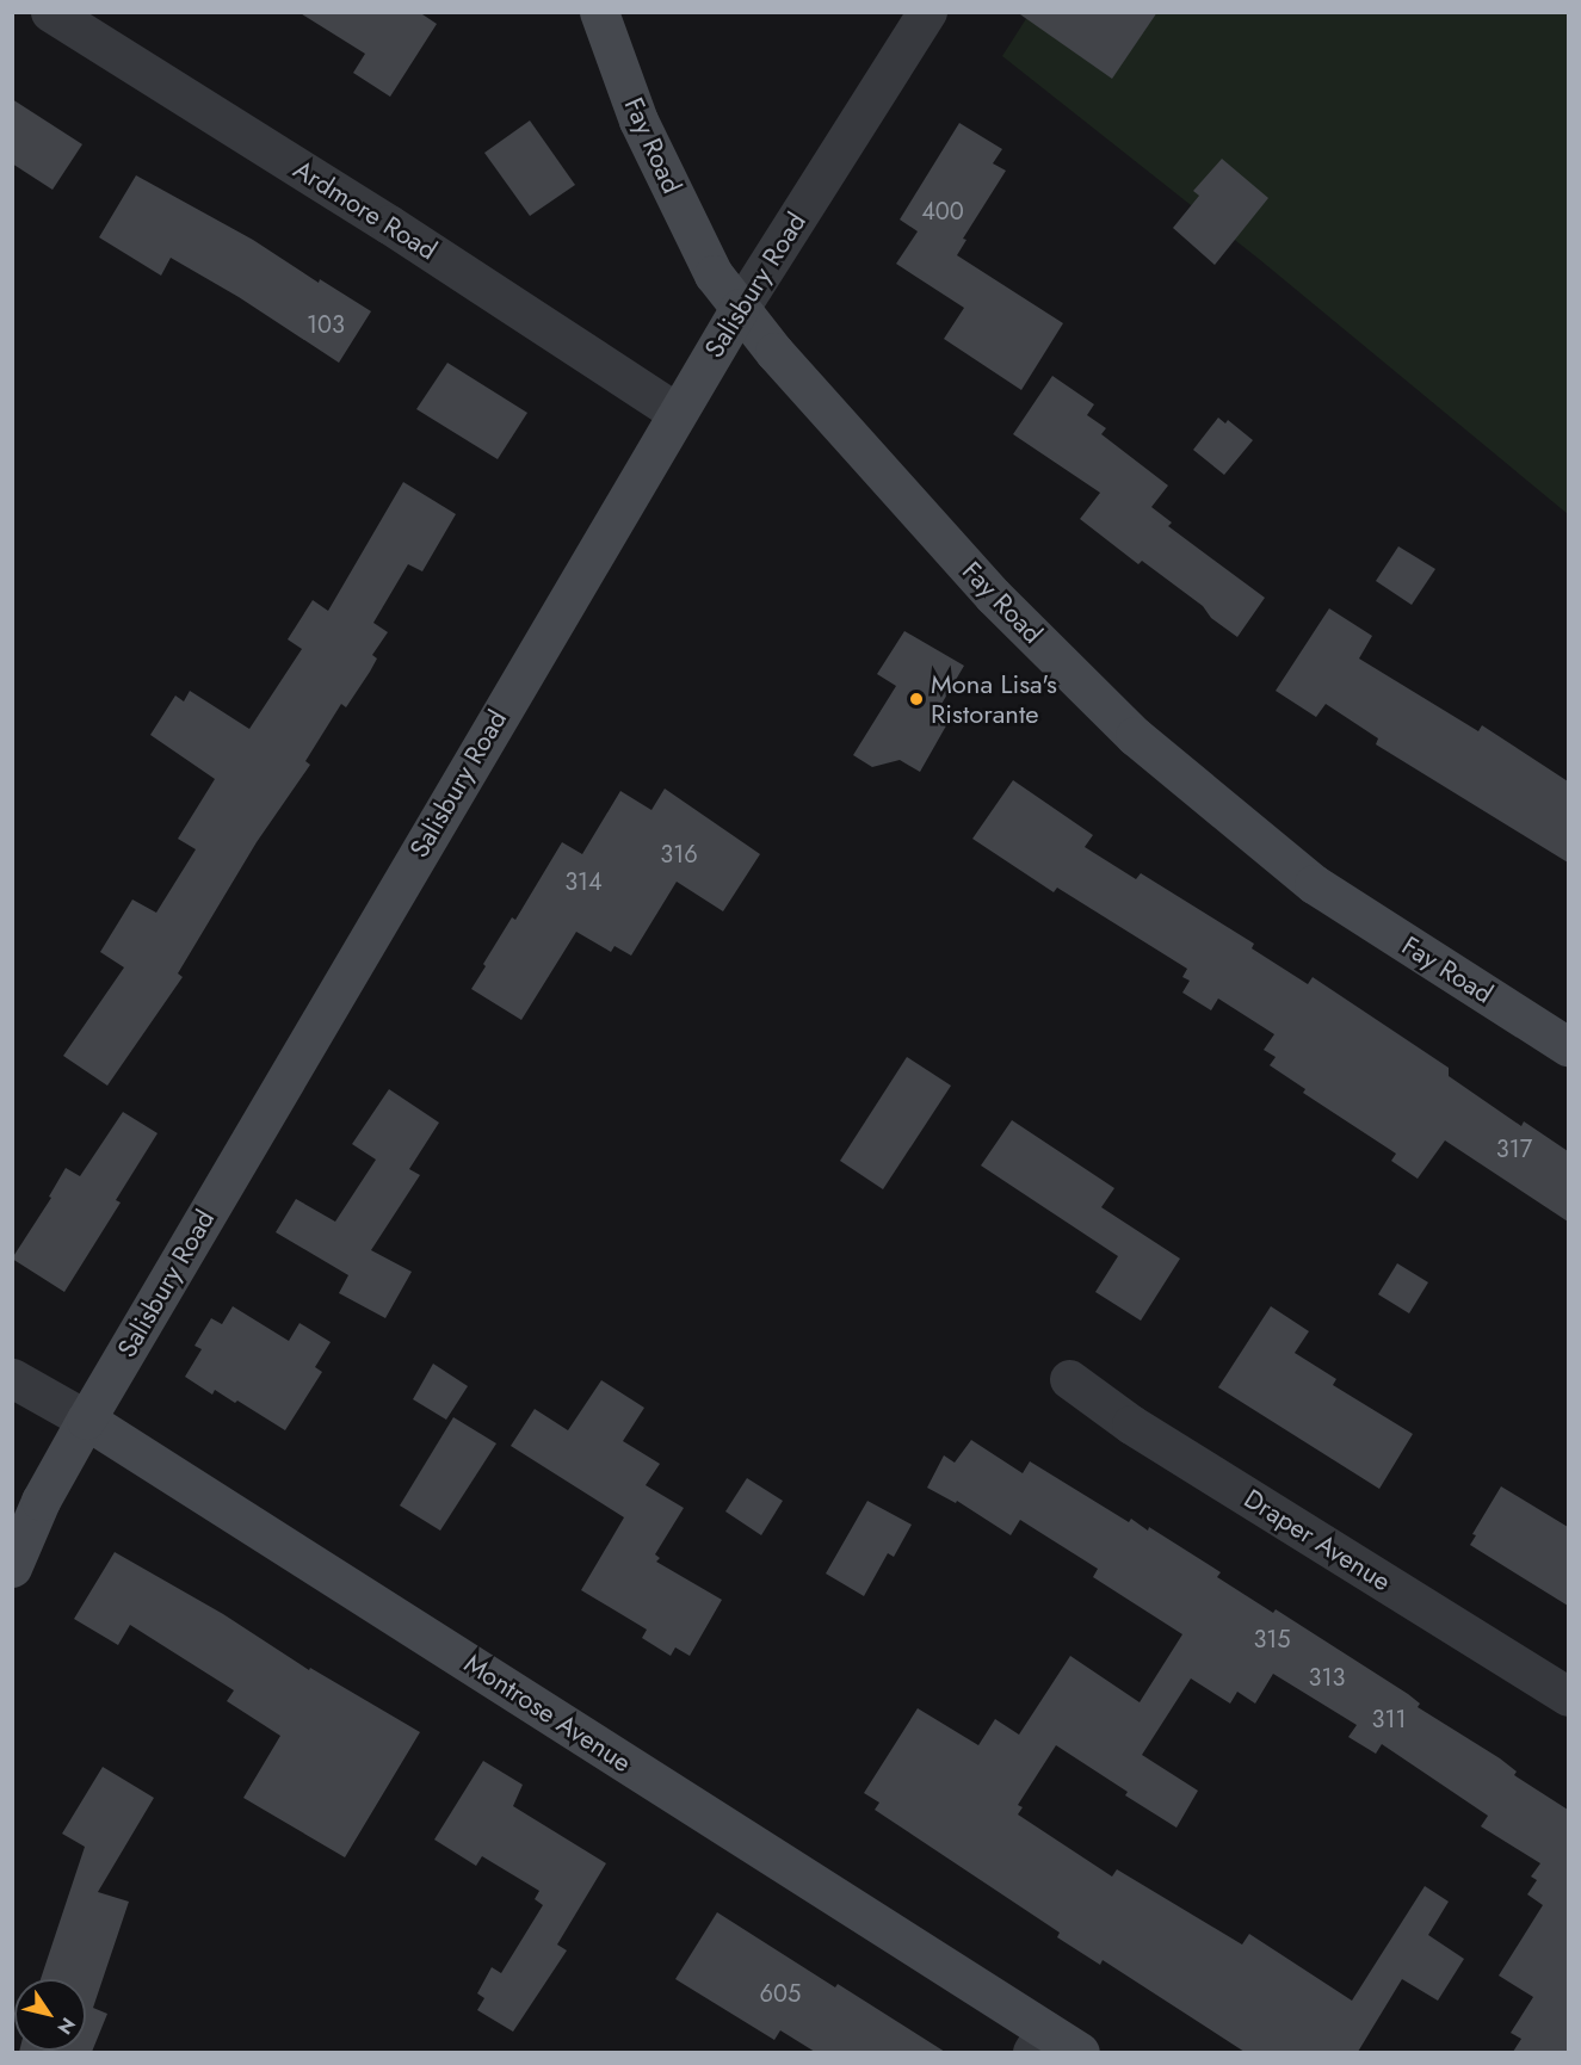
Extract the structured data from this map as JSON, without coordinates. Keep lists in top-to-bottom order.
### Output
{
  "streets": {
    "street": [
      "Fay Road",
      "Ardmore Road",
      "Salisbury Road",
      "Draper Avenue",
      "Montrose Avenue"
    ]
  },
  "crossings": [
    ["Fay Road", "Salisbury Road"],
    ["Ardmore Road", "Salisbury Road"],
    ["Salisbury Road", "Montrose Avenue"]
  ],
  "places": ["Mona Lisa's Ristorante"],
  "house_numbers": [
    "400",
    "103",
    "316",
    "314",
    "317",
    "315",
    "313",
    "311",
    "605"
  ],
  "north": "bottom right"
}
